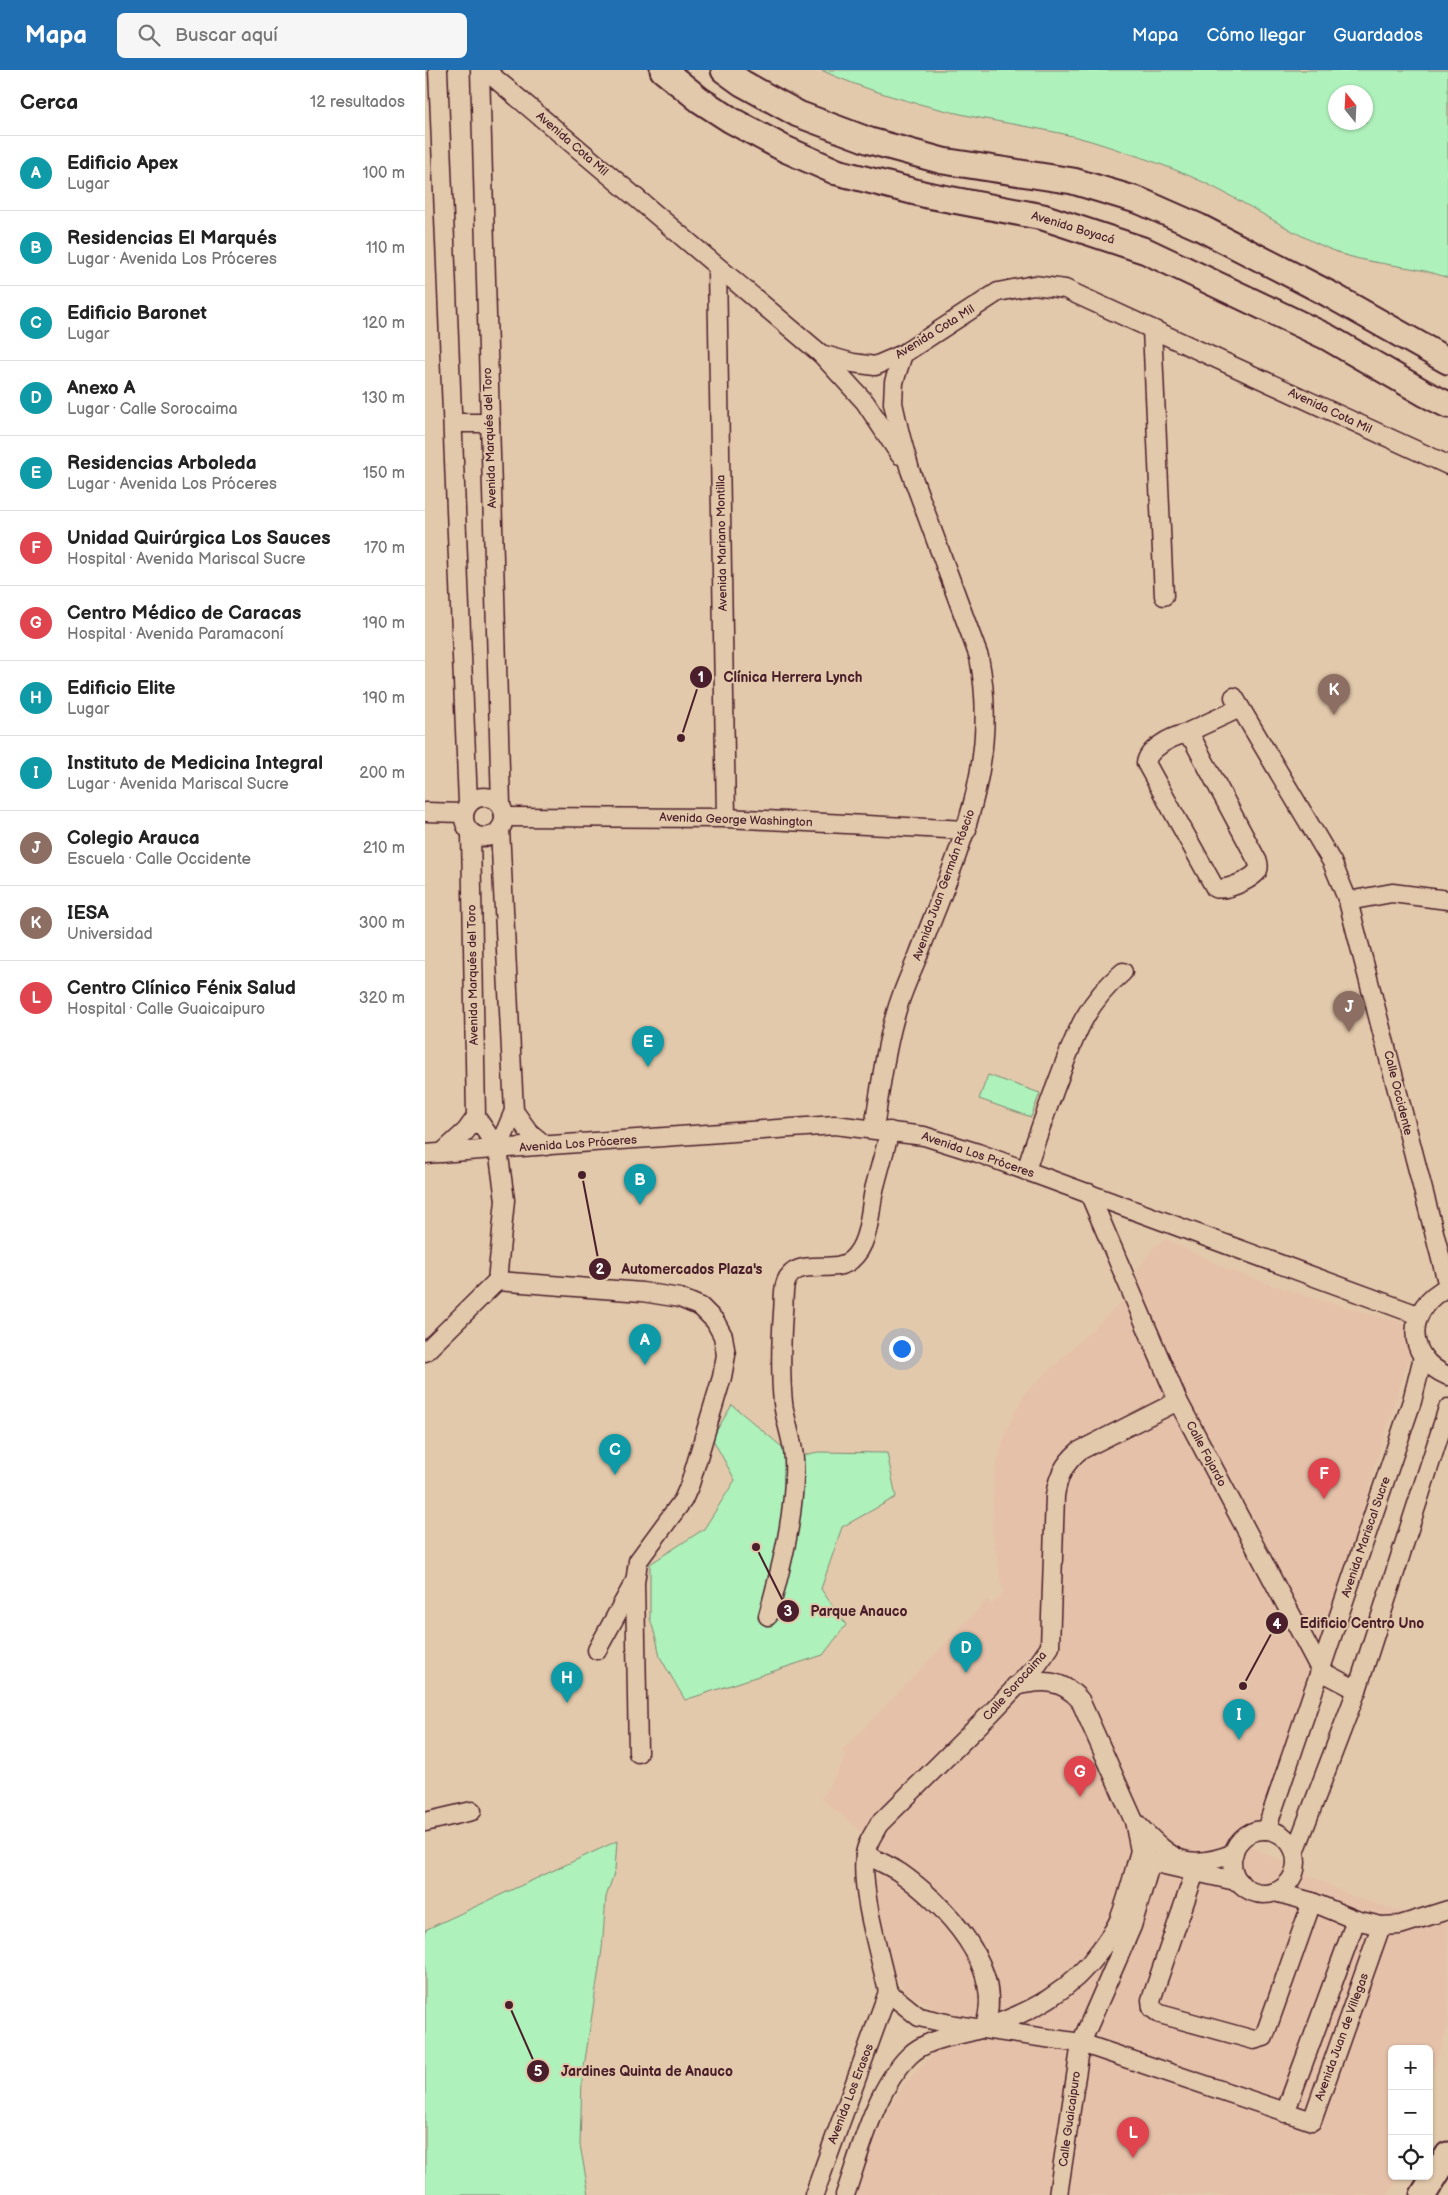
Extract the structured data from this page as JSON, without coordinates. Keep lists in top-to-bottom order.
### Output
{
  "streets": {
    "highway": ["Avenida Boyacá"],
    "street": [
      "Avenida Cota Mil",
      "Avenida Marqués del Toro",
      "Avenida Mariano Montilla",
      "Avenida George Washington",
      "Avenida Juan Germán Róscio",
      "Calle Occidente",
      "Avenida Los Próceres",
      "Calle Fajardo",
      "Avenida Mariscal Sucre",
      "Calle Sorocaima",
      "Avenida Juan de Villegas",
      "Avenida Los Erasos",
      "Calle Guaicaipuro"
    ]
  },
  "crossings": [
    ["Avenida Cota Mil", "Avenida Mariano Montilla"],
    ["Avenida Cota Mil", "Avenida Juan Germán Róscio"],
    ["Avenida Marqués del Toro", "Avenida George Washington"],
    ["Avenida Marqués del Toro", "Avenida Los Próceres"],
    ["Avenida Mariano Montilla", "Avenida George Washington"],
    ["Avenida George Washington", "Avenida Juan Germán Róscio"],
    ["Avenida Juan Germán Róscio", "Avenida Los Próceres"],
    ["Avenida Los Próceres", "Calle Fajardo"],
    ["Calle Fajardo", "Avenida Mariscal Sucre"],
    ["Calle Fajardo", "Calle Sorocaima"],
    ["Calle Sorocaima", "Avenida Juan de Villegas"],
    ["Calle Sorocaima", "Avenida Los Erasos"],
    ["Avenida Juan de Villegas", "Avenida Los Erasos"],
    ["Avenida Juan de Villegas", "Calle Guaicaipuro"]
  ],
  "places": [
    "Clínica Herrera Lynch",
    "Automercados Plaza's",
    "Parque Anauco",
    "Edificio Centro Uno",
    "Jardines Quinta de Anauco"
  ],
  "north": "top",
  "page": {
    "header": "Mapa",
    "search": "Buscar aquí",
    "nav": ["Mapa", "Cómo llegar", "Guardados"],
    "heading": ["Cerca", "12 resultados"],
    "list": [
      {
        "mark": "A",
        "name": "Edificio Apex",
        "note": "Lugar",
        "value": "100 m"
      },
      {
        "mark": "B",
        "name": "Residencias El Marqués",
        "note": "Lugar · Avenida Los Próceres",
        "value": "110 m"
      },
      {
        "mark": "C",
        "name": "Edificio Baronet",
        "note": "Lugar",
        "value": "120 m"
      },
      {
        "mark": "D",
        "name": "Anexo A",
        "note": "Lugar · Calle Sorocaima",
        "value": "130 m"
      },
      {
        "mark": "E",
        "name": "Residencias Arboleda",
        "note": "Lugar · Avenida Los Próceres",
        "value": "150 m"
      },
      {
        "mark": "F",
        "name": "Unidad Quirúrgica Los Sauces",
        "note": "Hospital · Avenida Mariscal Sucre",
        "value": "170 m"
      },
      {
        "mark": "G",
        "name": "Centro Médico de Caracas",
        "note": "Hospital · Avenida Paramaconí",
        "value": "190 m"
      },
      {
        "mark": "H",
        "name": "Edificio Elite",
        "note": "Lugar",
        "value": "190 m"
      },
      {
        "mark": "I",
        "name": "Instituto de Medicina Integral",
        "note": "Lugar · Avenida Mariscal Sucre",
        "value": "200 m"
      },
      {
        "mark": "J",
        "name": "Colegio Arauca",
        "note": "Escuela · Calle Occidente",
        "value": "210 m"
      },
      {
        "mark": "K",
        "name": "IESA",
        "note": "Universidad",
        "value": "300 m"
      },
      {
        "mark": "L",
        "name": "Centro Clínico Fénix Salud",
        "note": "Hospital · Calle Guaicaipuro",
        "value": "320 m"
      }
    ],
    "pins": [
      "K",
      "J",
      "E",
      "B",
      "A",
      "C",
      "F",
      "D",
      "H",
      "I",
      "G",
      "L"
    ],
    "map_buttons": ["+", "−"]
  }
}
